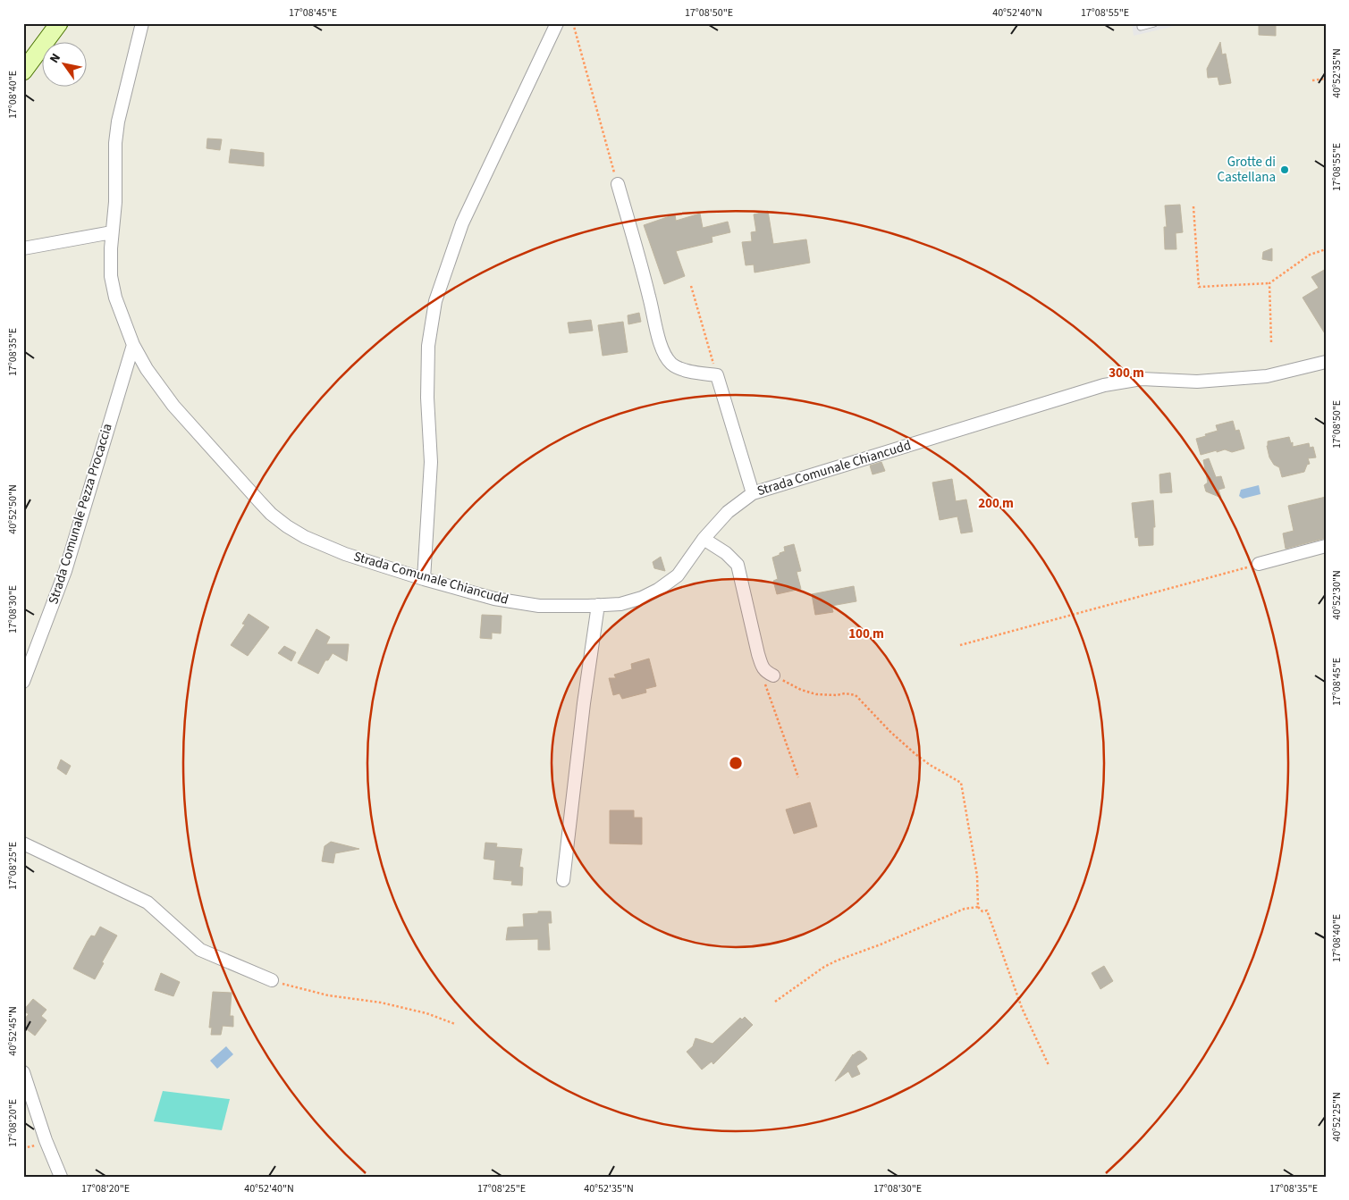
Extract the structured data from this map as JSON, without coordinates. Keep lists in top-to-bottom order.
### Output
{
  "streets": {
    "street": ["Strada Comunale Chiancudd", "Strada Comunale Pezza Procaccia"]
  },
  "crossings": [
    ["Strada Comunale Chiancudd", "Strada Comunale Pezza Procaccia"]
  ],
  "places": ["Grotte di Castellana"],
  "north": "top left",
  "coordinates": [
    "17°08'45\"E",
    "17°08'50\"E",
    "40°52'40\"N",
    "17°08'55\"E",
    "40°52'35\"N",
    "17°08'40\"E",
    "17°08'35\"E",
    "40°52'50\"N",
    "40°52'30\"N",
    "17°08'30\"E",
    "17°08'25\"E",
    "40°52'45\"N",
    "40°52'25\"N",
    "17°08'20\"E"
  ],
  "rings": ["300 m", "200 m", "100 m"]
}
